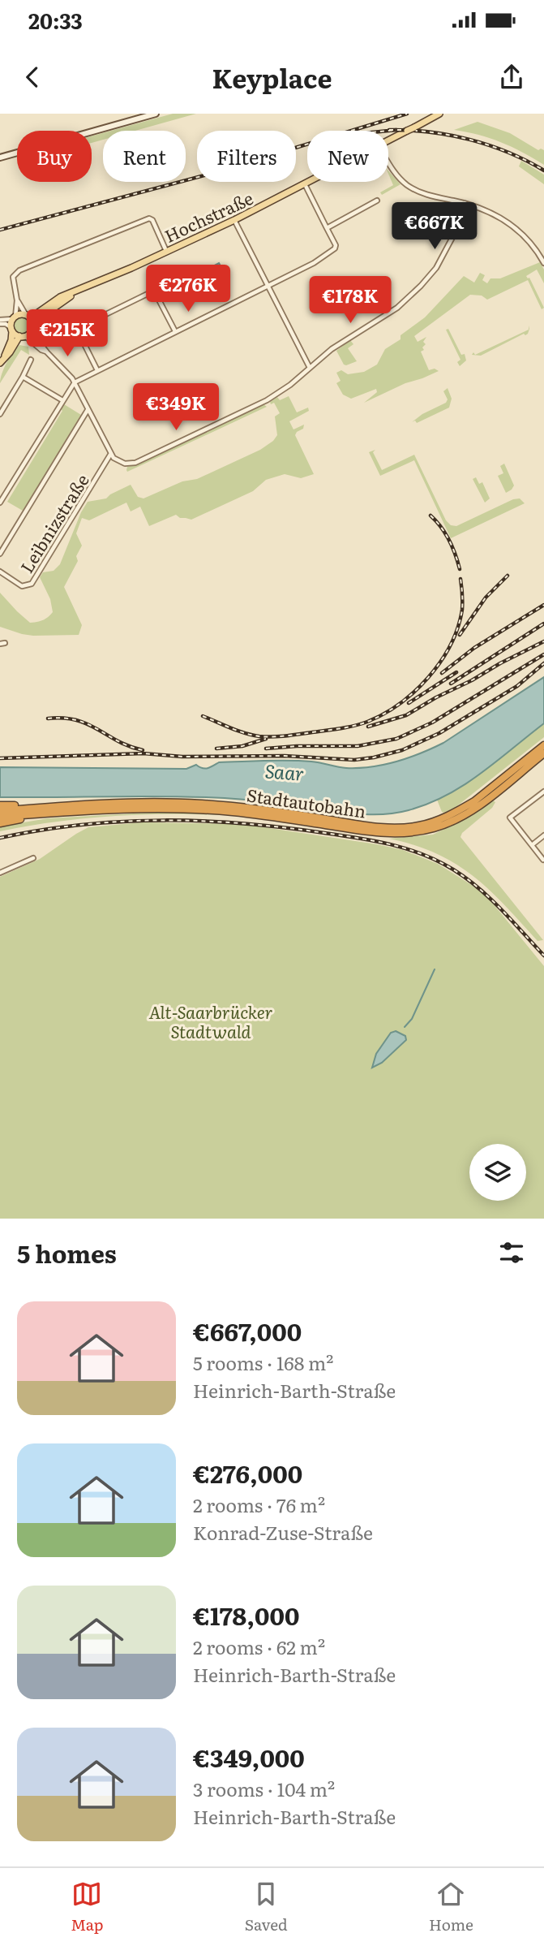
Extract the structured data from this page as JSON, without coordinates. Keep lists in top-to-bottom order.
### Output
{
  "streets": {
    "highway": ["Stadtautobahn"],
    "main road": ["Hochstraße"],
    "street": ["Leibnizstraße"]
  },
  "water": ["Saar"],
  "parks": ["Alt-Saarbrücker Stadtwald"],
  "page": {
    "status": "20:33",
    "header": "Keyplace",
    "chip": [
      "Buy",
      "Rent",
      "Filters",
      "New"
    ],
    "price": [
      "€667K",
      "€276K",
      "€178K",
      "€215K",
      "€349K"
    ],
    "heading": "5 homes",
    "list": [
      {
        "name": "€667,000",
        "note": "5 rooms · 168 m² · Heinrich-Barth-Straße"
      },
      {
        "name": "€276,000",
        "note": "2 rooms · 76 m² · Konrad-Zuse-Straße"
      },
      {
        "name": "€178,000",
        "note": "2 rooms · 62 m² · Heinrich-Barth-Straße"
      },
      {
        "name": "€349,000",
        "note": "3 rooms · 104 m² · Heinrich-Barth-Straße"
      }
    ],
    "tabs": ["Map", "Saved", "Home"]
  }
}
